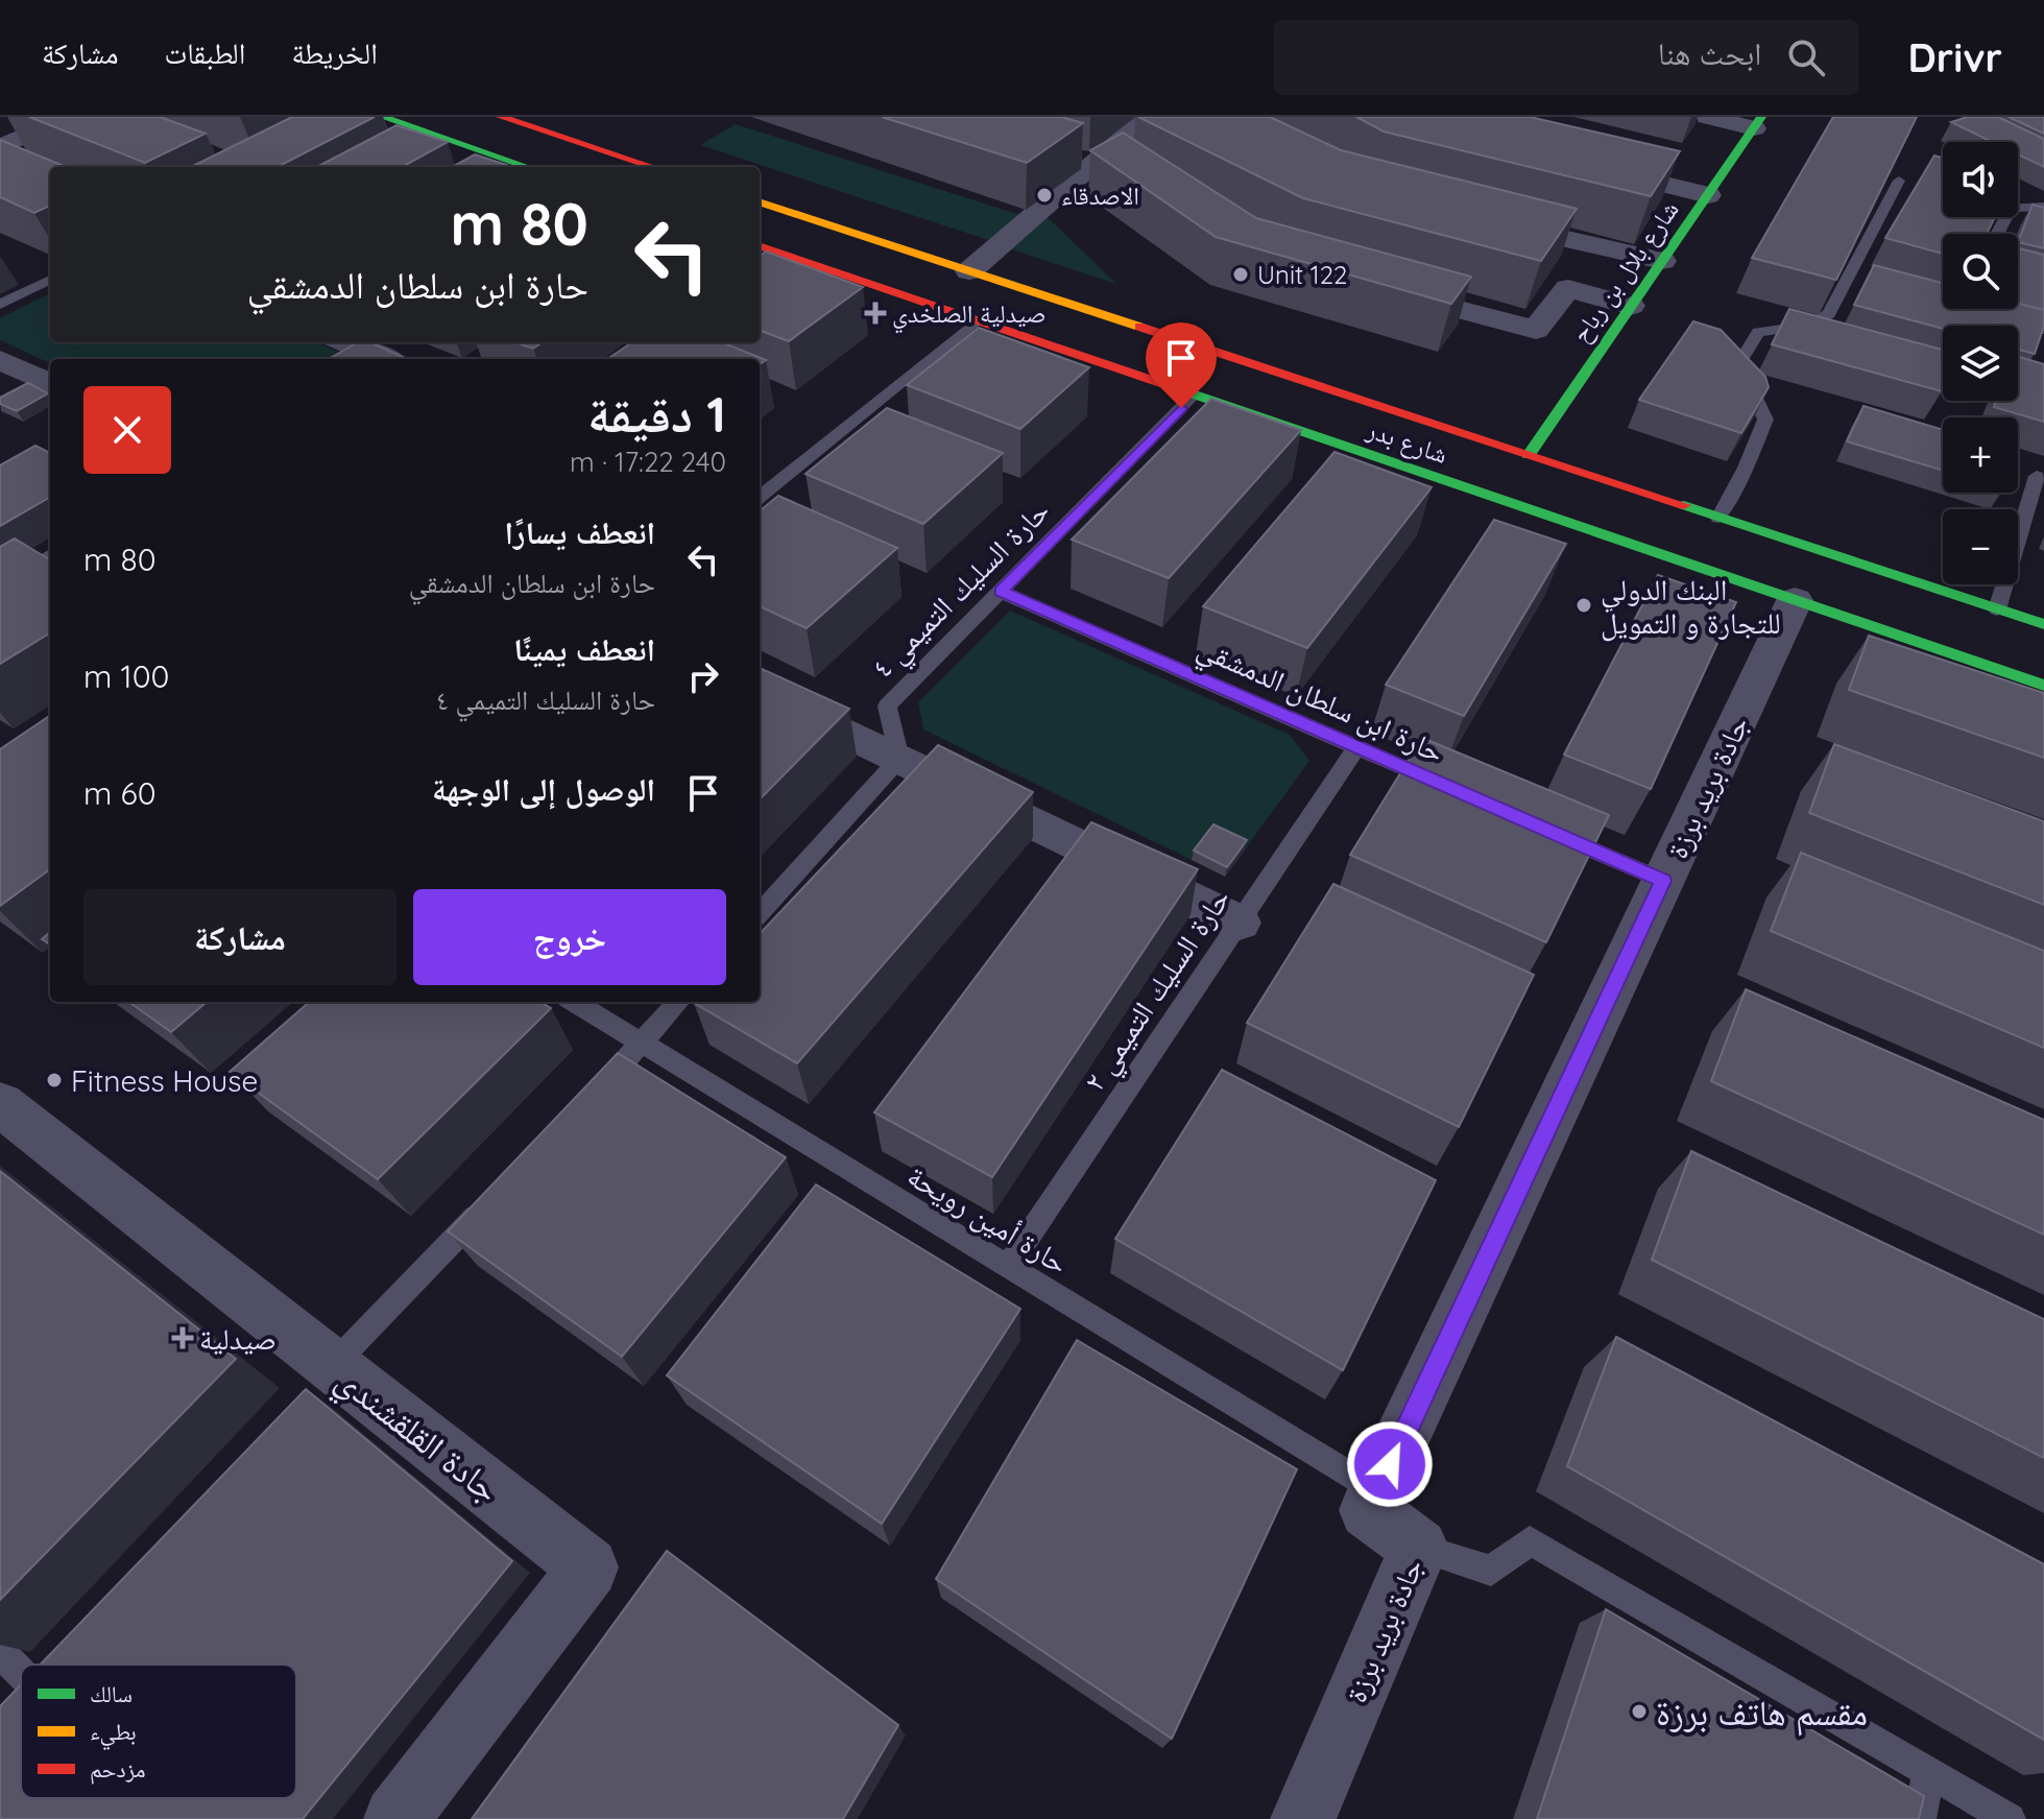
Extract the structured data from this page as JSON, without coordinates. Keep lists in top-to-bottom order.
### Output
{
  "streets": {
    "main road": ["شارع بلال بن رباح", "شارع بدر"],
    "street": ["جادة بريد برزة", "جادة القلقشندي"],
    "lane": [
      "حارة السليك التميمي ٤",
      "حارة ابن سلطان الدمشقي",
      "حارة السليك التميمي ٢",
      "حارة أمين رويحة"
    ]
  },
  "crossings": [
    ["شارع بلال بن رباح", "شارع بدر"],
    ["شارع بدر", "حارة السليك التميمي ٤"],
    ["شارع بدر", "جادة بريد برزة"],
    ["حارة السليك التميمي ٤", "حارة ابن سلطان الدمشقي"],
    ["حارة ابن سلطان الدمشقي", "حارة السليك التميمي ٢"],
    ["جادة بريد برزة", "حارة أمين رويحة"],
    ["حارة السليك التميمي ٢", "حارة أمين رويحة"]
  ],
  "places": {
    "other": [
      "الاصدقاء",
      "Unit 122",
      "البنك الدولي للتجارة و التمويل",
      "Fitness House",
      "مقسم هاتف برزة"
    ],
    "health": ["صيدلية الصلخدي", "صيدلية"]
  },
  "legend": ["سالك", "بطيء", "مزدحم"],
  "page": {
    "header": "Drivr",
    "search": "ابحث هنا",
    "nav": ["الخريطة", "الطبقات", "مشاركة"],
    "map_buttons": ["+", "−"],
    "turn": ["80 m", "حارة ابن سلطان الدمشقي"],
    "heading": ["1 دقيقة", "240 m · 17:22"],
    "list": [
      {
        "name": "انعطف يسارًا",
        "note": "حارة ابن سلطان الدمشقي",
        "value": "80 m"
      },
      {
        "name": "انعطف يمينًا",
        "note": "حارة السليك التميمي ٤",
        "value": "100 m"
      },
      {
        "name": "الوصول إلى الوجهة",
        "value": "60 m"
      }
    ],
    "buttons": ["خروج", "مشاركة"]
  }
}
